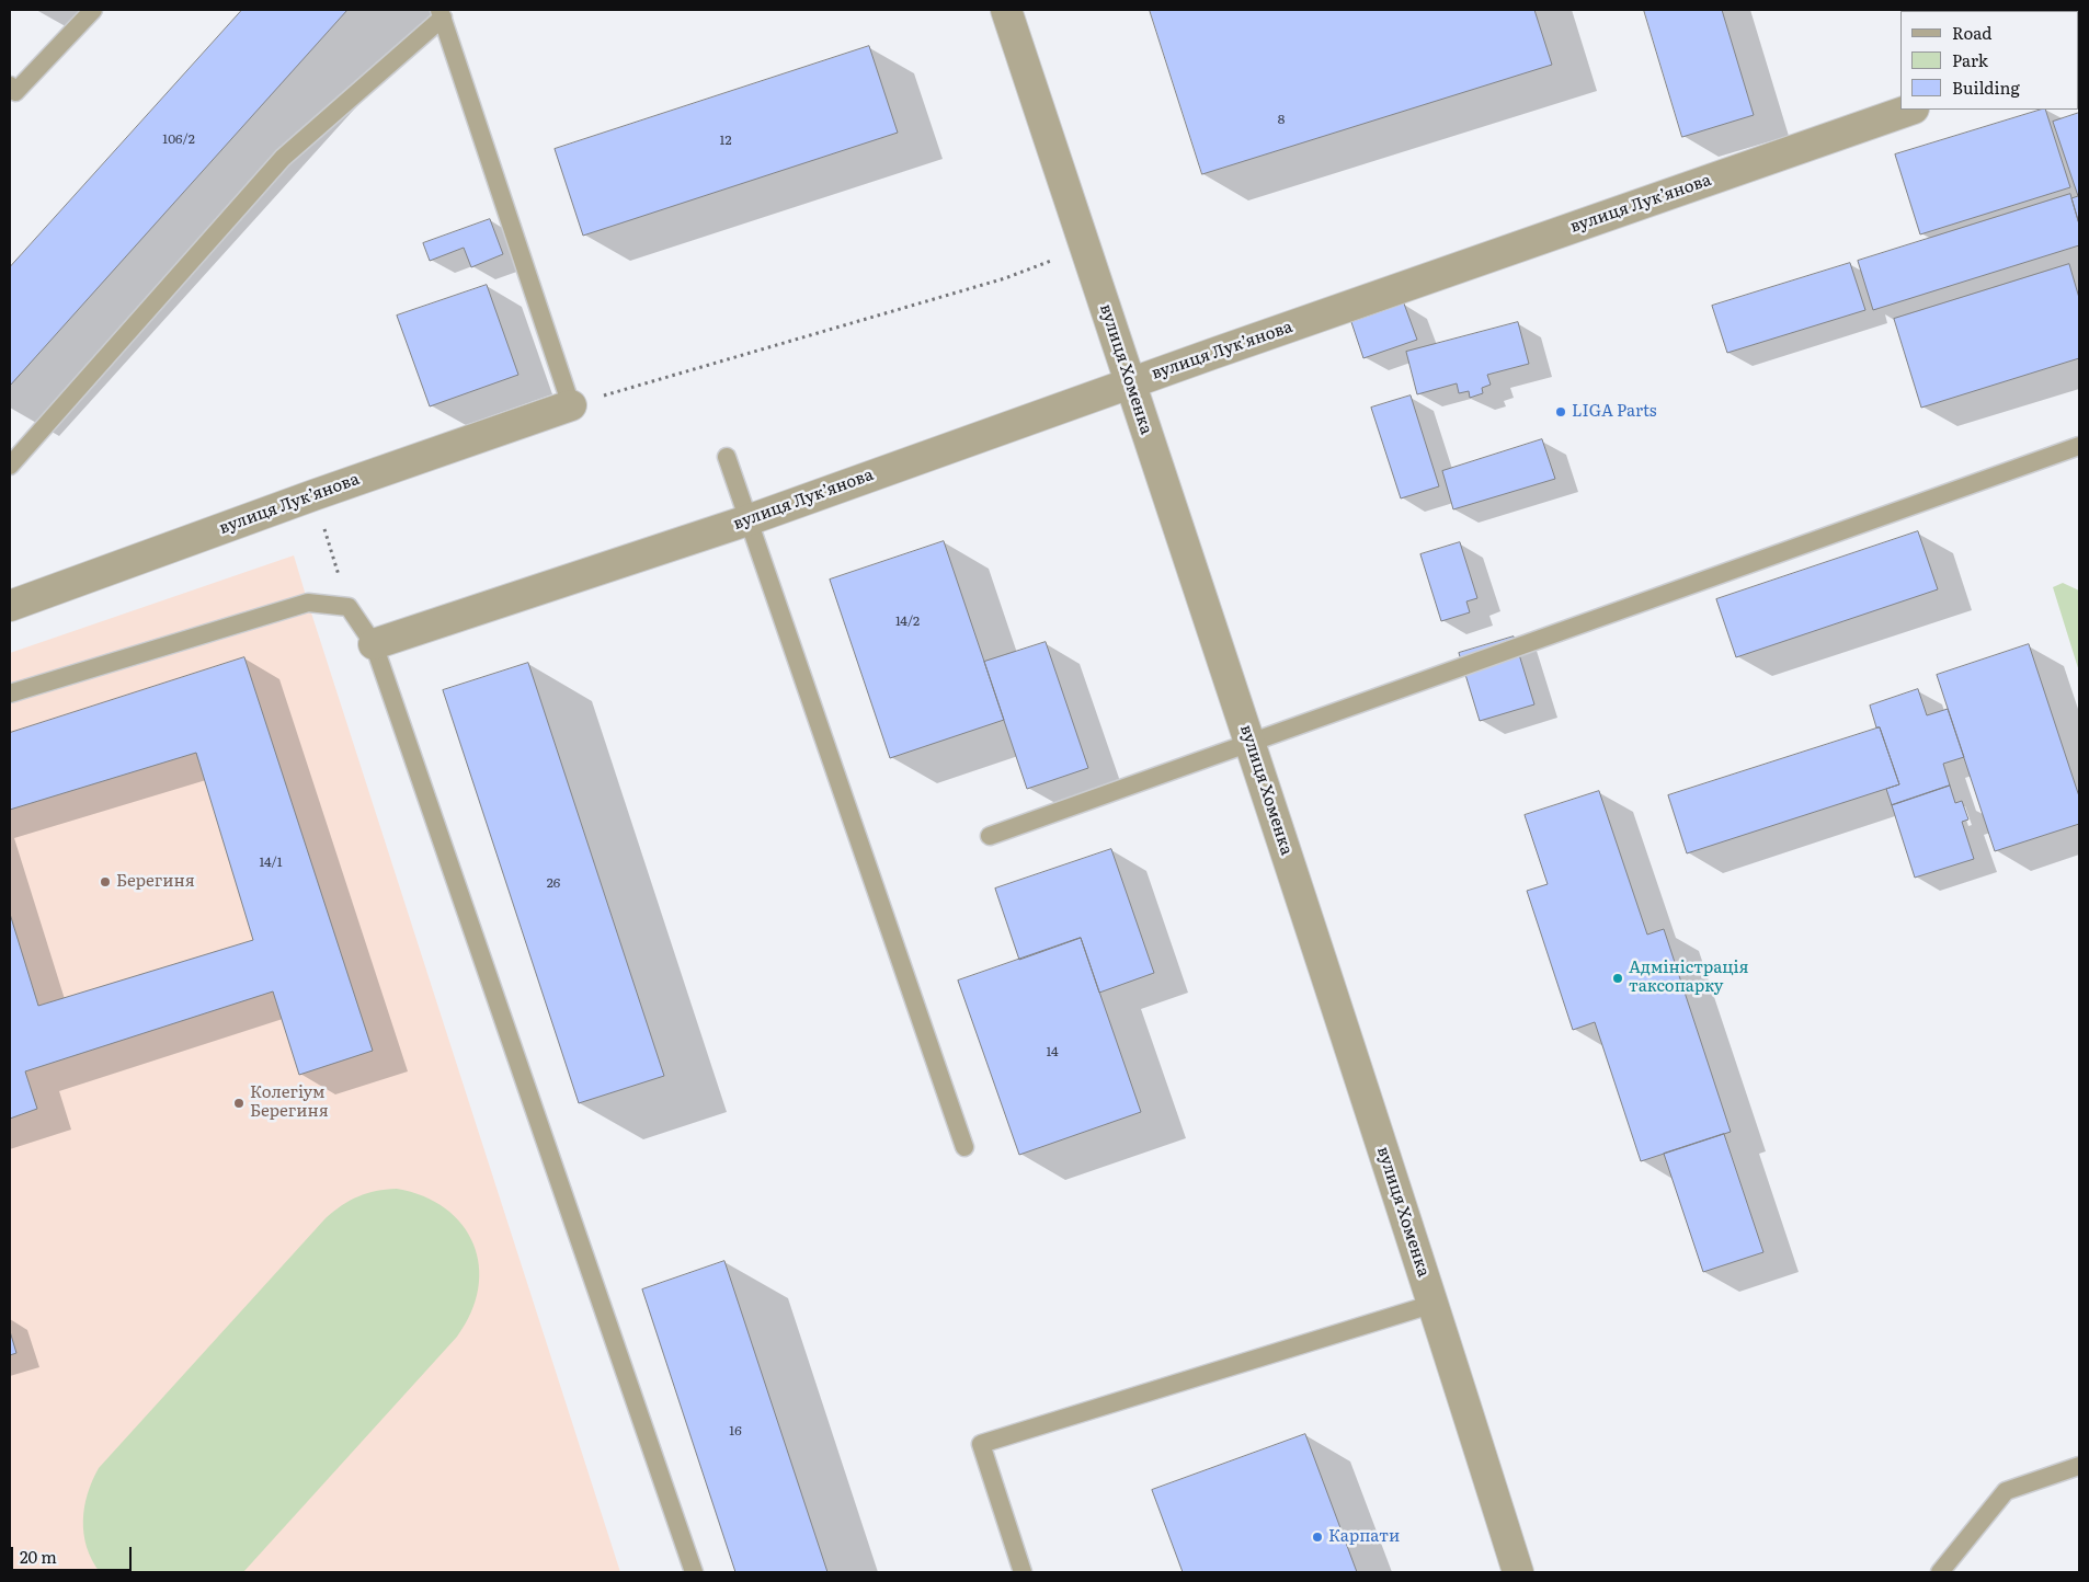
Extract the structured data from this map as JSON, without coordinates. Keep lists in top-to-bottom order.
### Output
{
  "streets": {
    "street": ["вулиця Лукʼянова", "вулиця Хоменка"]
  },
  "crossings": [
    ["вулиця Лукʼянова", "вулиця Хоменка"]
  ],
  "places": [
    "LIGA Parts",
    "Берегиня",
    "Адміністрація таксопарку",
    "Колегіум Берегиня",
    "Карпати"
  ],
  "house_numbers": [
    "8",
    "106/2",
    "12",
    "14/2",
    "14/1",
    "26",
    "14",
    "16"
  ],
  "legend": ["Road", "Park", "Building"],
  "scale_bar": "20 m"
}
